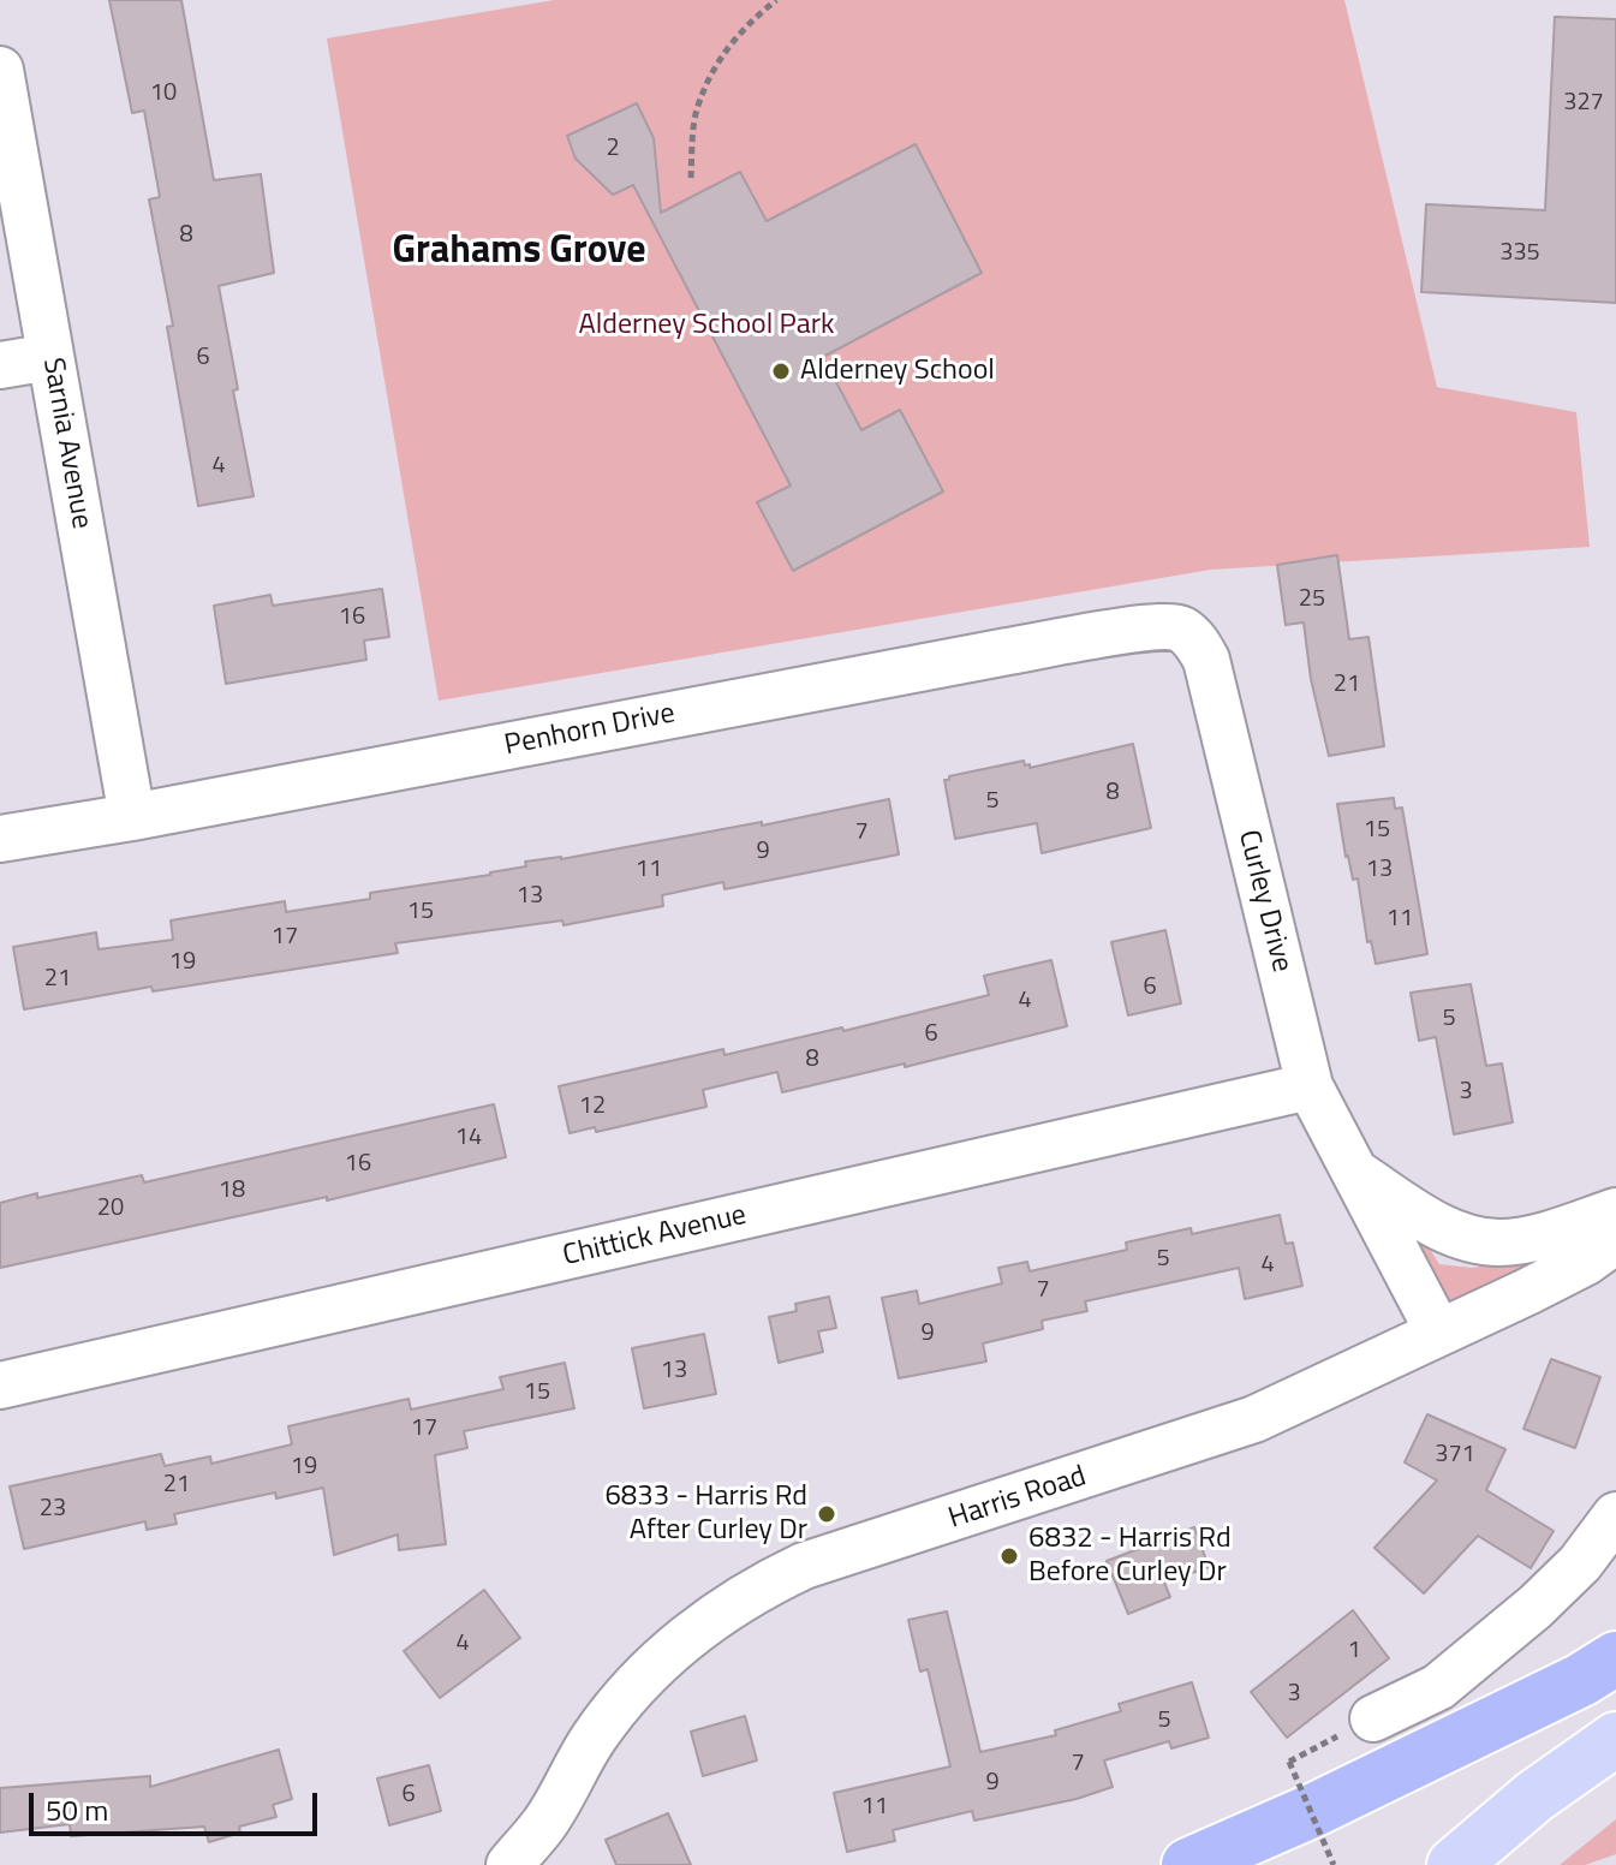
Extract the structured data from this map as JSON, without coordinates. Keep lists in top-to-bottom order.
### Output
{
  "streets": {
    "street": [
      "Sarnia Avenue",
      "Penhorn Drive",
      "Curley Drive",
      "Chittick Avenue",
      "Harris Road"
    ]
  },
  "crossings": [
    ["Sarnia Avenue", "Penhorn Drive"],
    ["Penhorn Drive", "Curley Drive"],
    ["Curley Drive", "Chittick Avenue"],
    ["Curley Drive", "Harris Road"]
  ],
  "districts": ["Grahams Grove"],
  "parks": ["Alderney School Park"],
  "places": ["Alderney School", "6833 - Harris Rd After Curley Dr", "6832 - Harris Rd Before Curley Dr"],
  "house_numbers": [
    "10",
    "327",
    "2",
    "8",
    "335",
    "6",
    "4",
    "25",
    "16",
    "21",
    "8",
    "5",
    "15",
    "7",
    "9",
    "11",
    "13",
    "13",
    "15",
    "11",
    "17",
    "19",
    "21",
    "6",
    "4",
    "5",
    "6",
    "8",
    "3",
    "12",
    "14",
    "16",
    "18",
    "20",
    "5",
    "4",
    "7",
    "9",
    "13",
    "15",
    "17",
    "371",
    "19",
    "21",
    "23",
    "4",
    "1",
    "3",
    "5",
    "7",
    "9",
    "6",
    "11"
  ],
  "scale_bar": "50 m"
}
